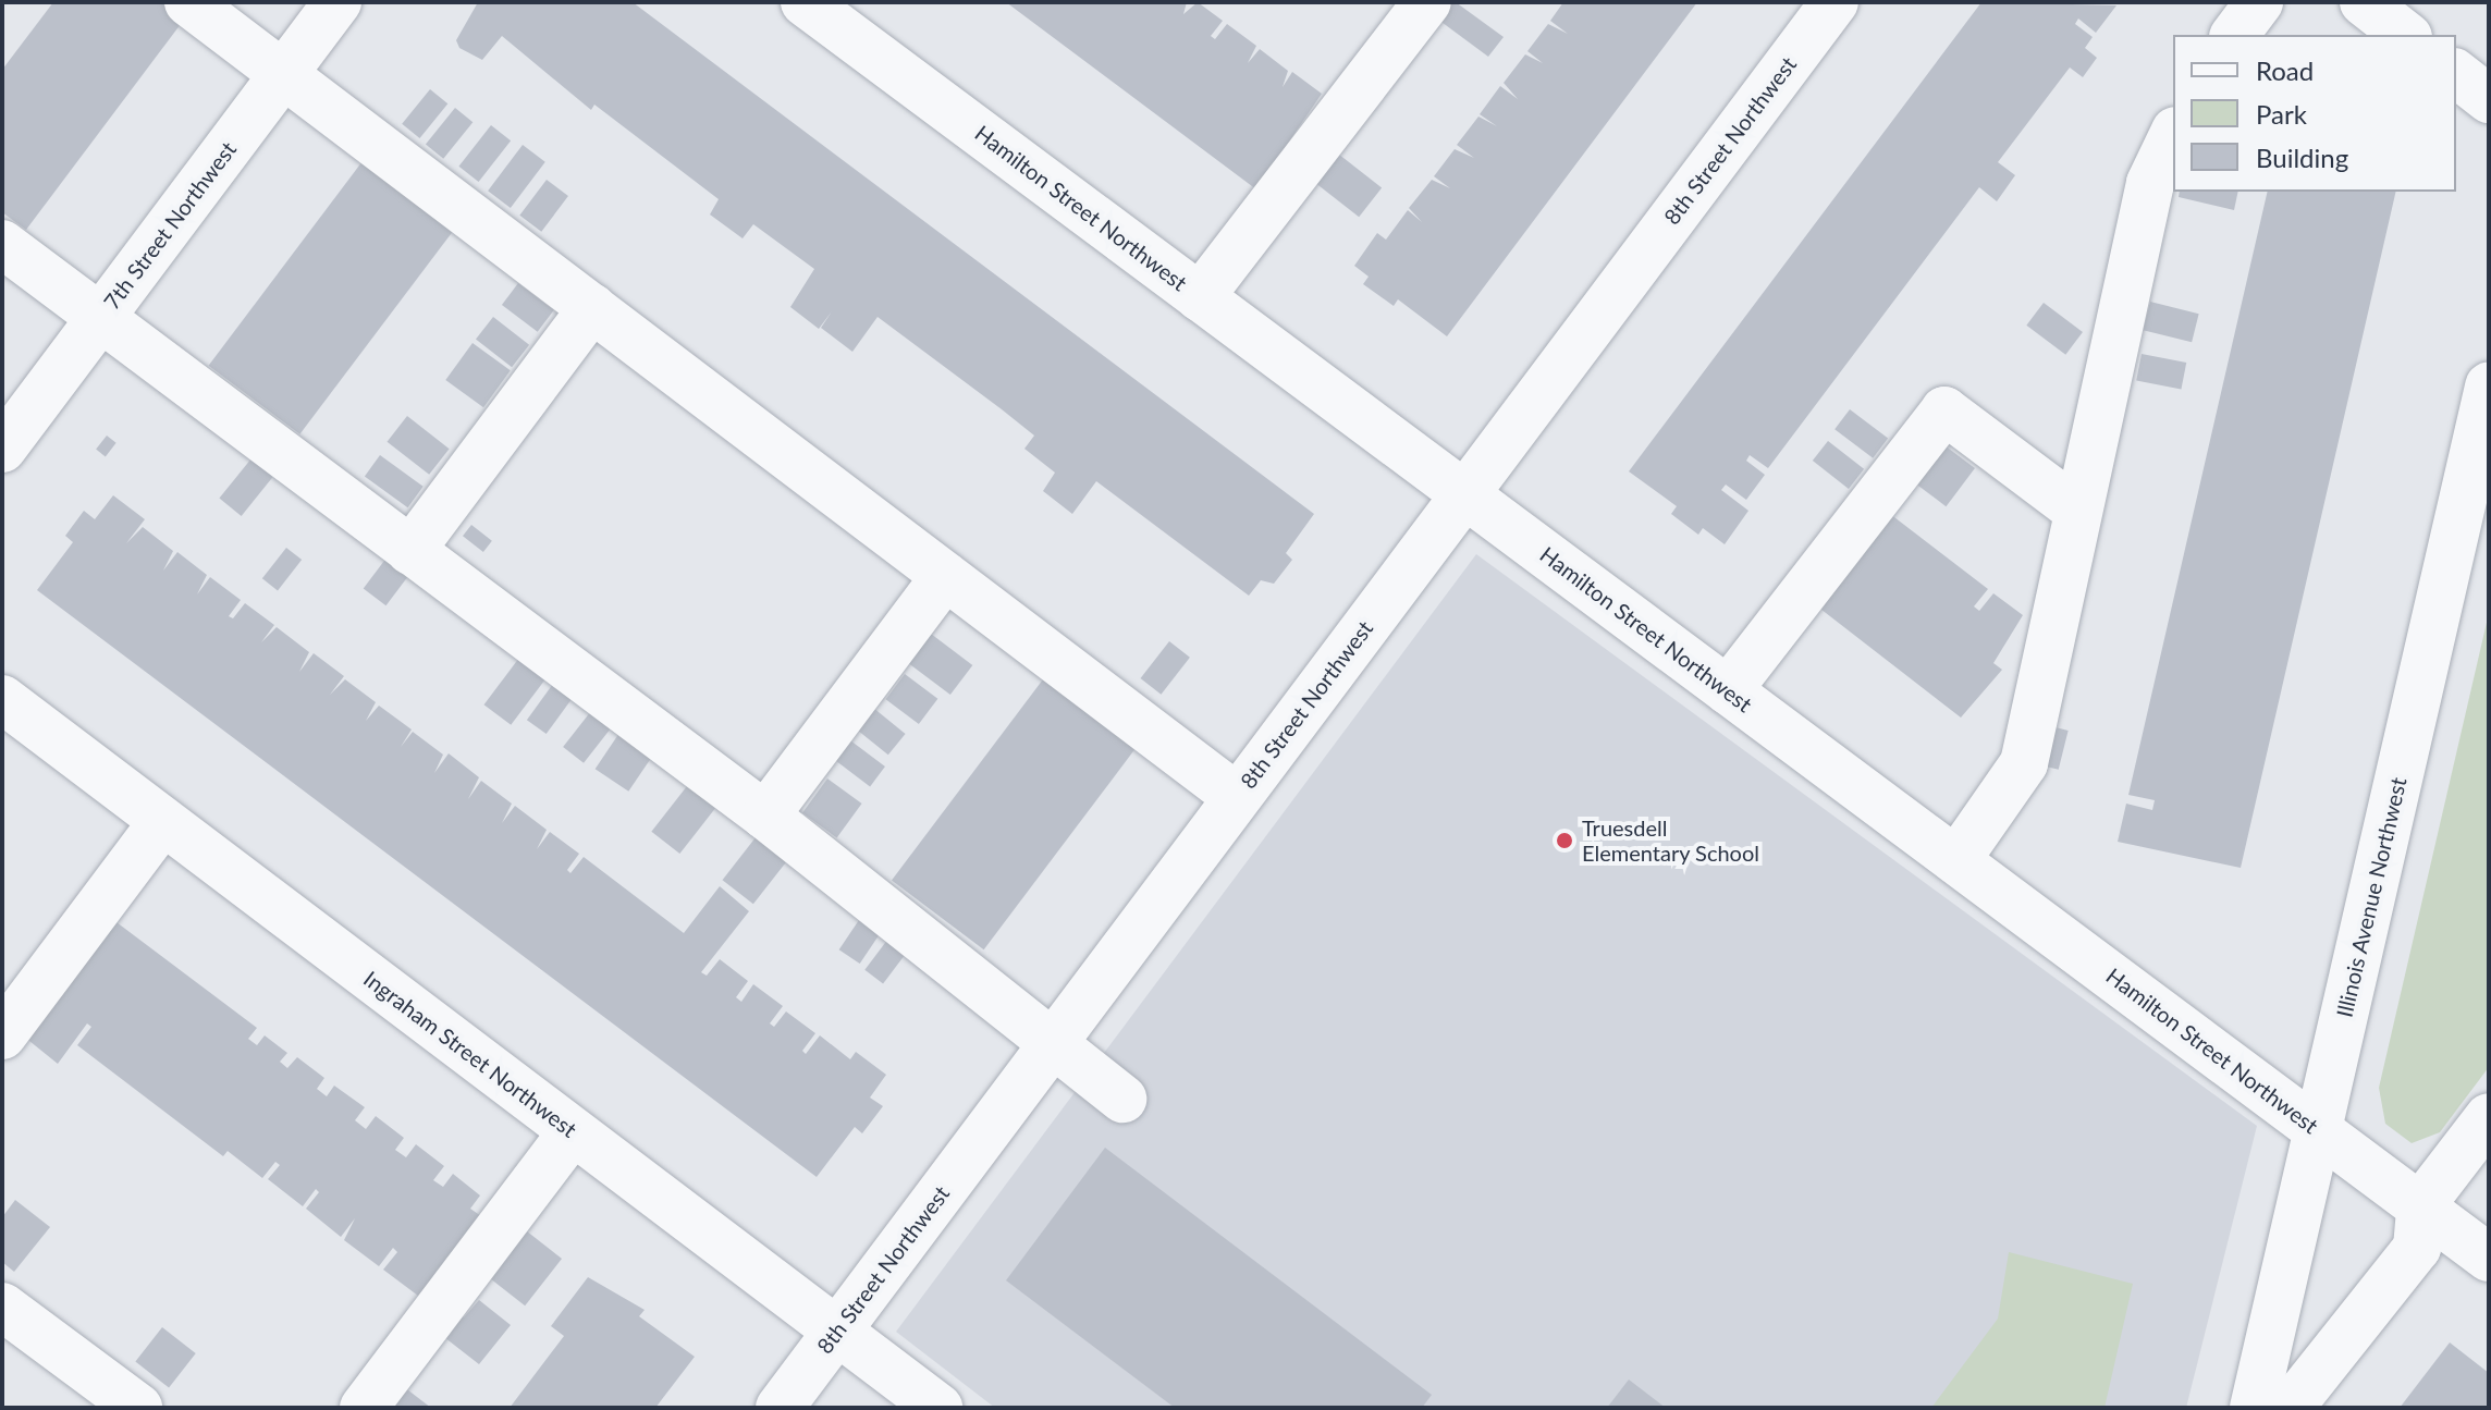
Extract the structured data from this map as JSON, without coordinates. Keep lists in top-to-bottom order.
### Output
{
  "streets": {
    "street": [
      "8th Street Northwest",
      "Hamilton Street Northwest",
      "7th Street Northwest",
      "Illinois Avenue Northwest",
      "Ingraham Street Northwest"
    ]
  },
  "crossings": [
    ["8th Street Northwest", "Hamilton Street Northwest"],
    ["8th Street Northwest", "Ingraham Street Northwest"],
    ["Hamilton Street Northwest", "Illinois Avenue Northwest"]
  ],
  "places": ["Truesdell Elementary School"],
  "legend": ["Road", "Park", "Building"]
}
